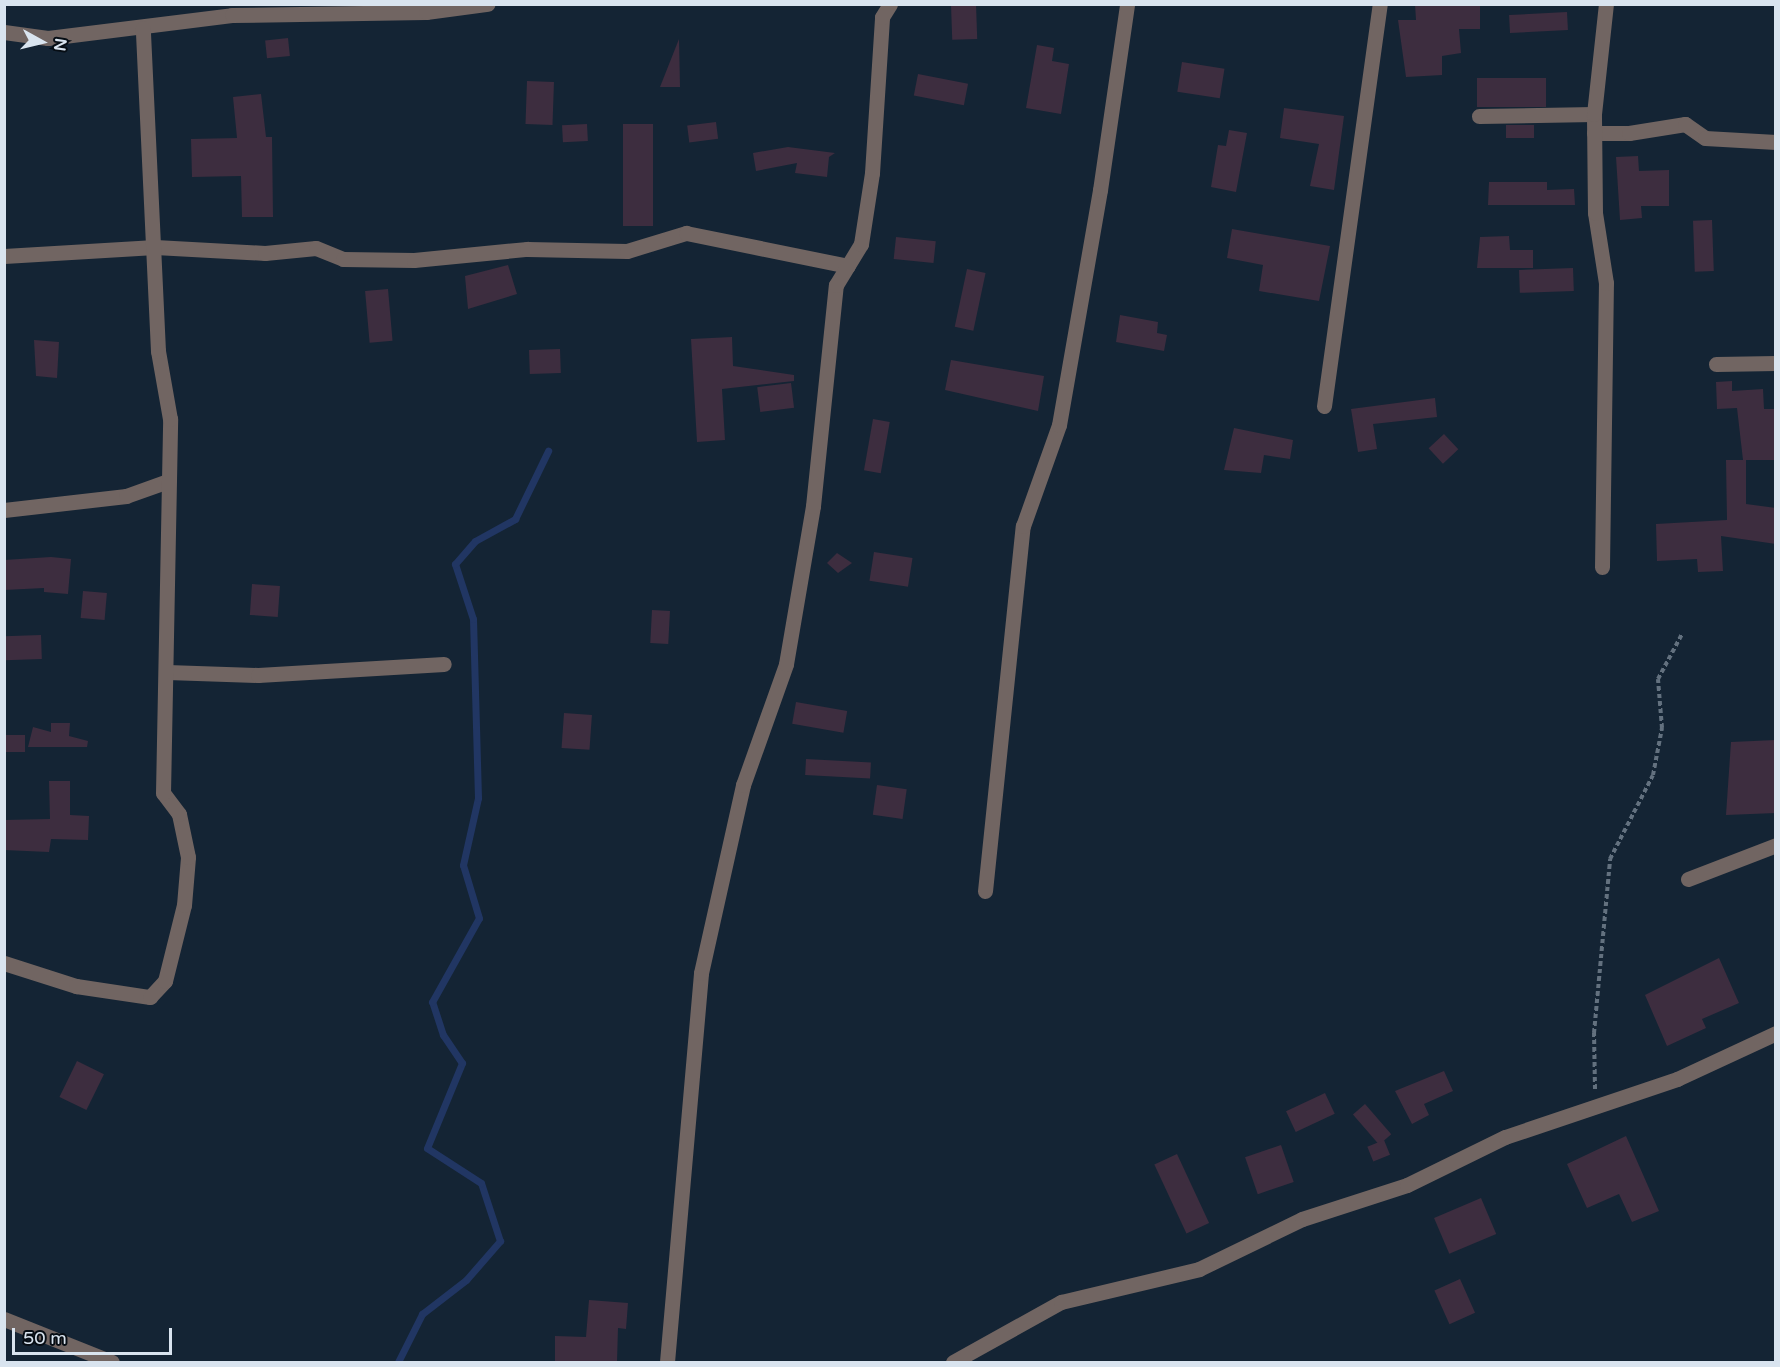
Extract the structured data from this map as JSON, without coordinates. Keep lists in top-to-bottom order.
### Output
{
  "scale_bar": "50 m",
  "north": "right"
}
